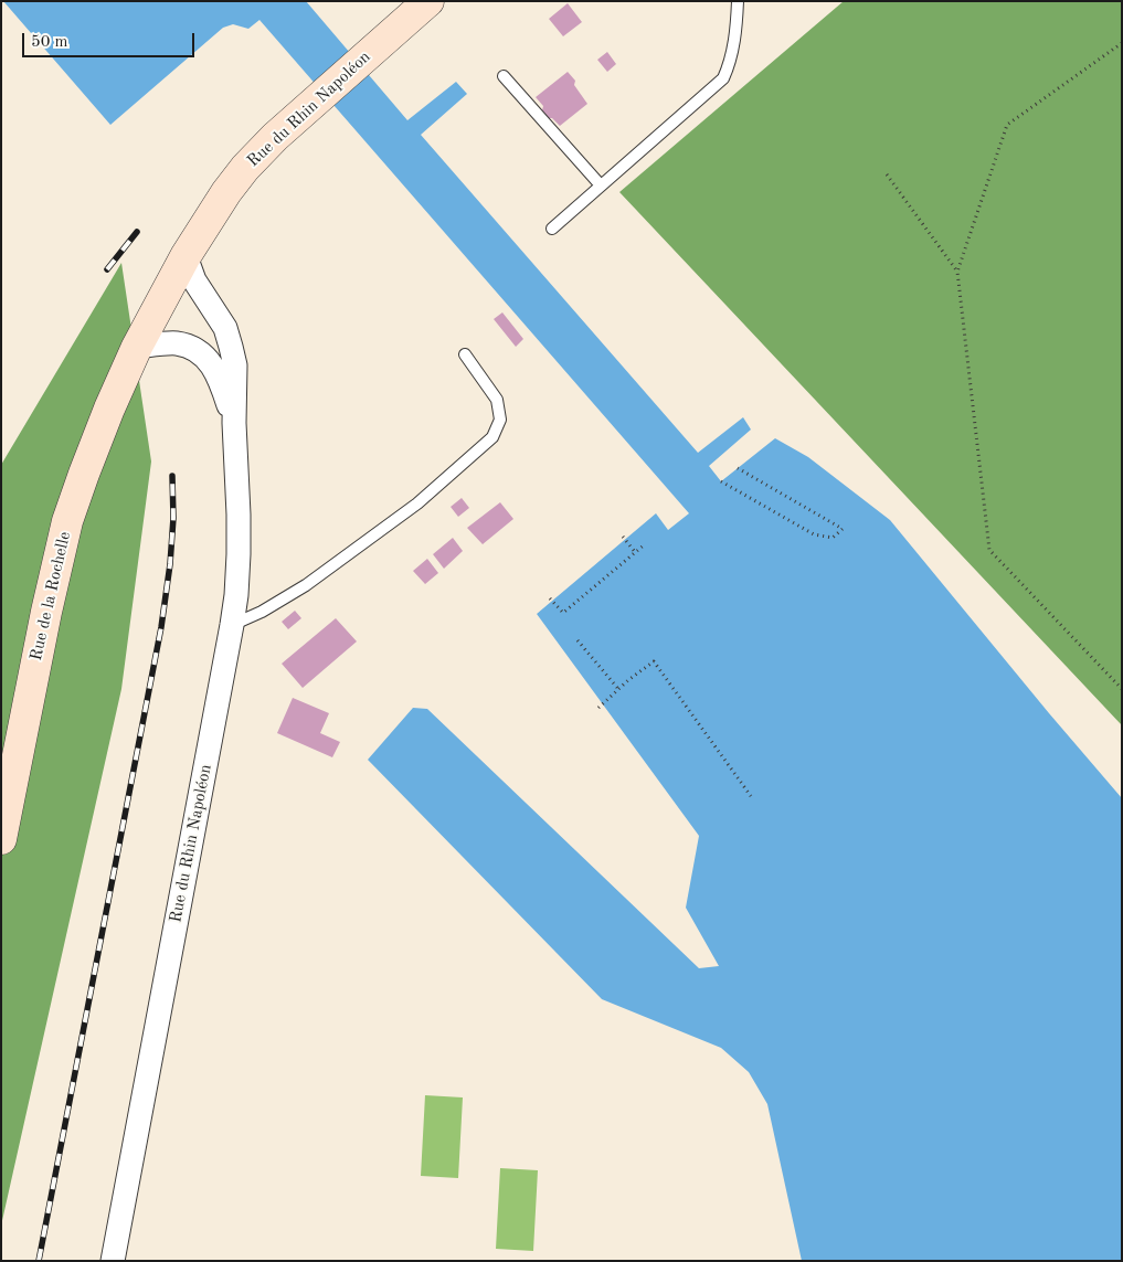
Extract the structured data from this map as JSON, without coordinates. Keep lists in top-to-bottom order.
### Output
{
  "streets": {
    "main road": ["Rue du Rhin Napoléon", "Rue de la Rochelle"]
  },
  "crossings": [
    ["Rue du Rhin Napoléon", "Rue de la Rochelle"]
  ],
  "scale_bar": "50 m"
}
